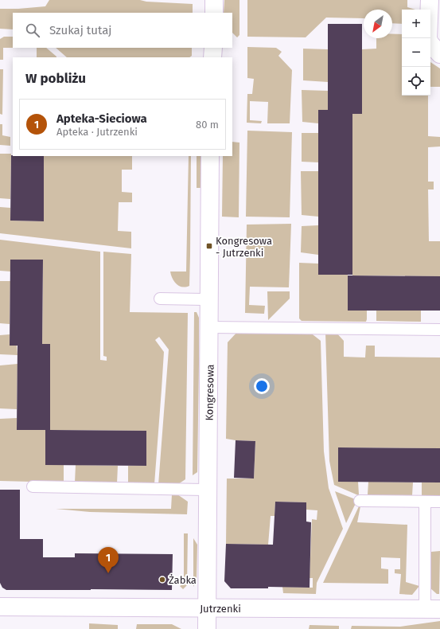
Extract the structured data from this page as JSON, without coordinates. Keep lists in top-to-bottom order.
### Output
{
  "streets": {
    "street": ["Kongresowa", "Jutrzenki"]
  },
  "crossings": [
    ["Kongresowa", "Jutrzenki"]
  ],
  "places": {
    "transit": ["Kongresowa - Jutrzenki"],
    "other": ["Żabka"]
  },
  "north": "bottom left",
  "page": {
    "map_buttons": ["+", "−"],
    "search": "Szukaj tutaj",
    "heading": "W pobliżu",
    "list": [
      {
        "mark": "1",
        "name": "Apteka-Sieciowa",
        "note": "Apteka · Jutrzenki",
        "value": "80 m"
      }
    ],
    "pins": "1"
  }
}
